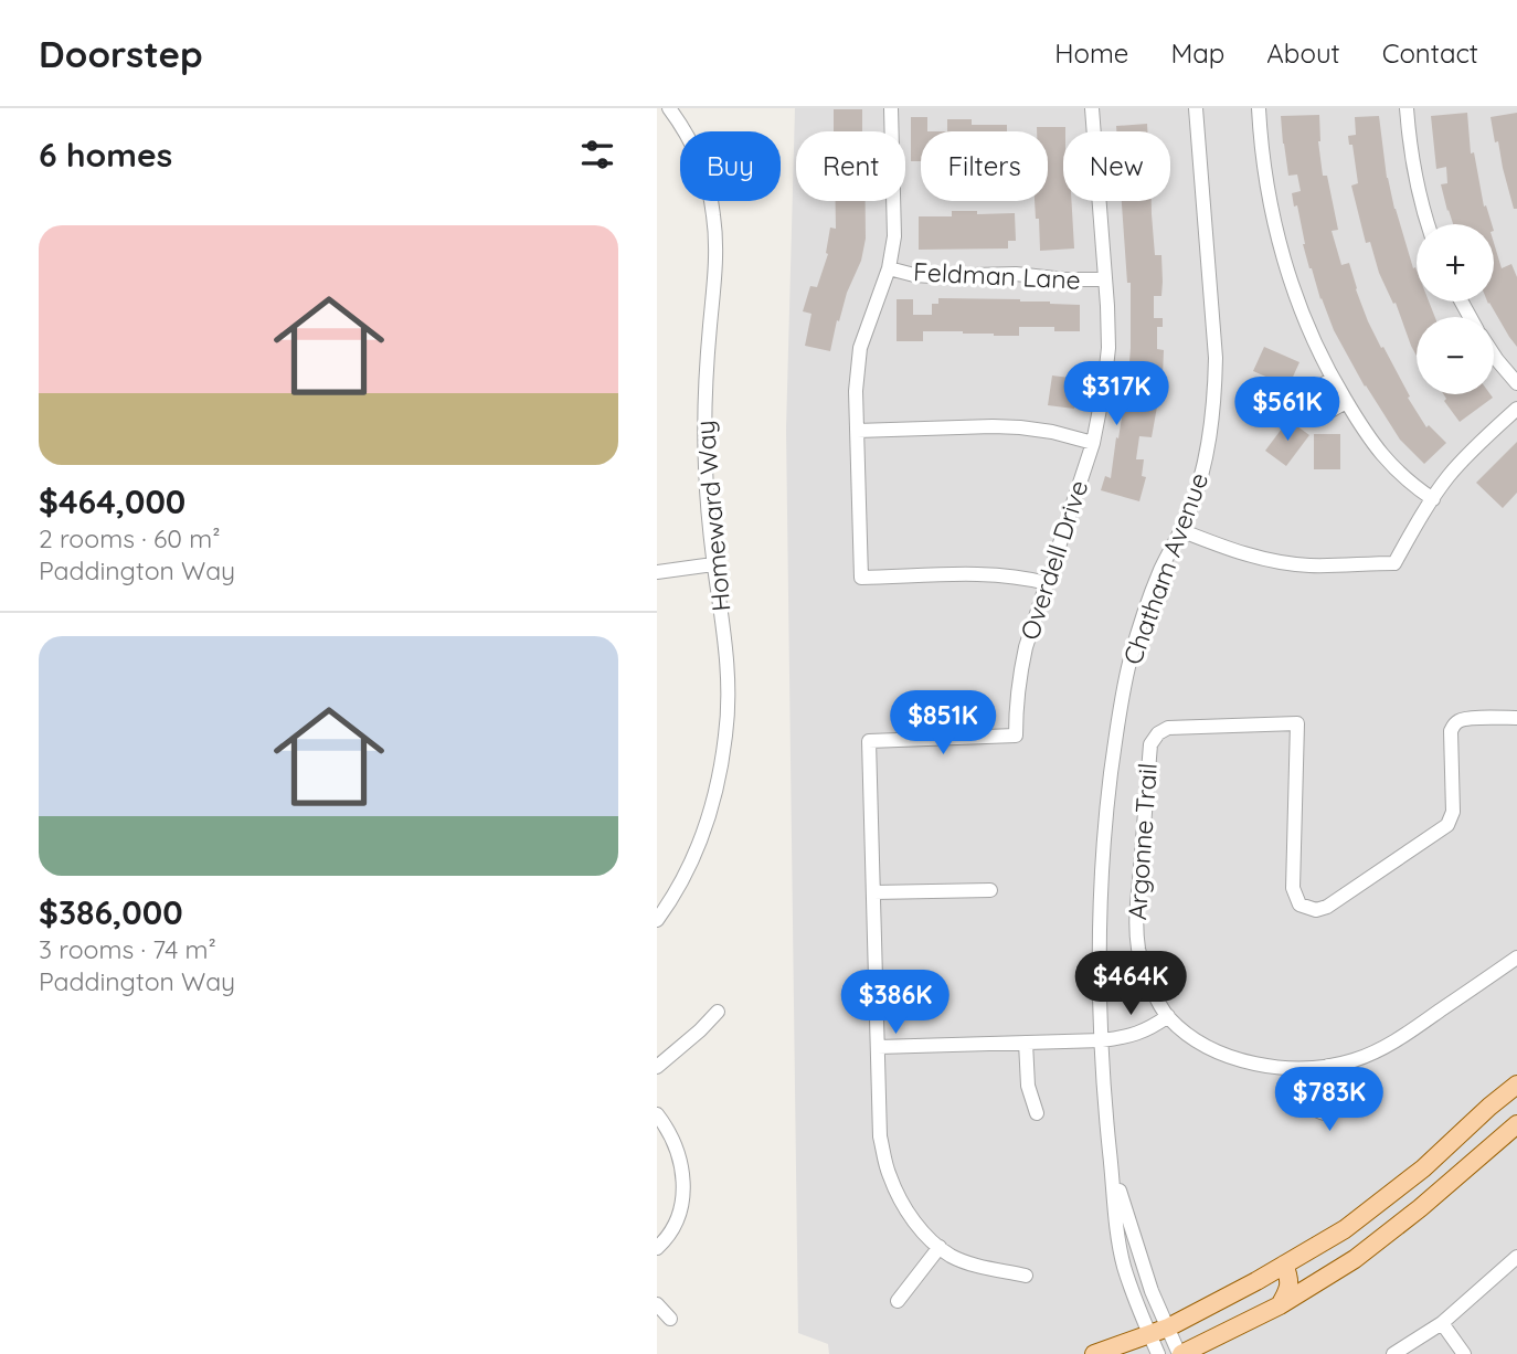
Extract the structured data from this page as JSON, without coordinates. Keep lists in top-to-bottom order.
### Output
{
  "streets": {
    "street": [
      "Feldman Lane",
      "Homeward Way",
      "Overdell Drive",
      "Chatham Avenue",
      "Argonne Trail"
    ]
  },
  "crossings": [
    ["Feldman Lane", "Overdell Drive"]
  ],
  "page": {
    "header": "Doorstep",
    "nav": [
      "Home",
      "Map",
      "About",
      "Contact"
    ],
    "heading": "6 homes",
    "chip": [
      "Buy",
      "Rent",
      "Filters",
      "New"
    ],
    "list": [
      {
        "name": "$464,000",
        "note": "2 rooms · 60 m² · Paddington Way"
      },
      {
        "name": "$386,000",
        "note": "3 rooms · 74 m² · Paddington Way"
      }
    ],
    "map_buttons": ["+", "−"],
    "price": [
      "$317K",
      "$561K",
      "$851K",
      "$464K",
      "$386K",
      "$783K"
    ]
  }
}
